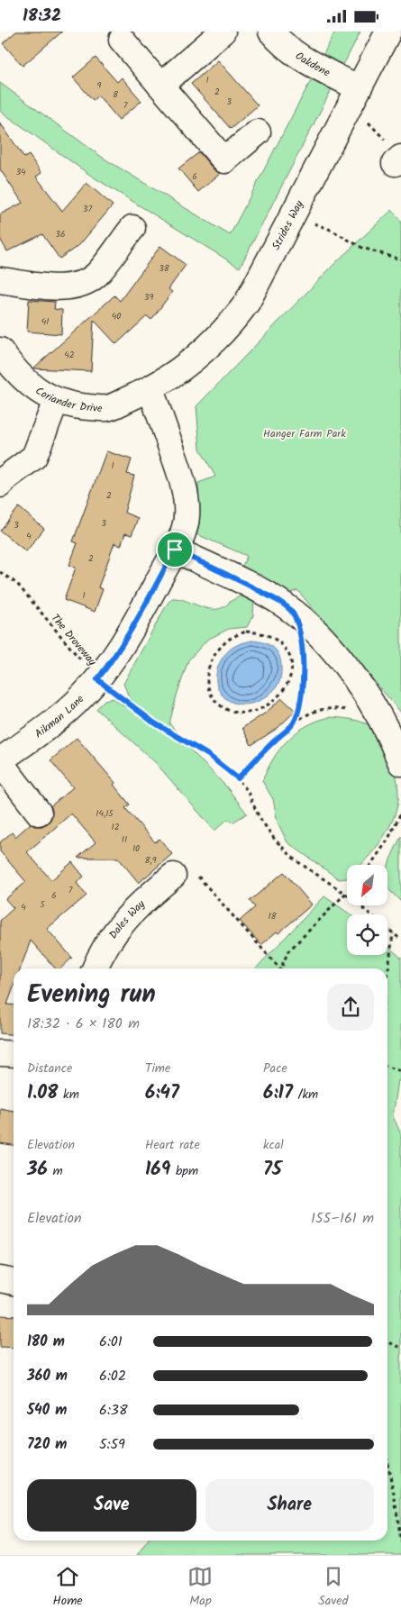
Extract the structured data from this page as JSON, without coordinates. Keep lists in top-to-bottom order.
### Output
{
  "streets": {
    "street": [
      "Oakdene",
      "Strides Way",
      "Coriander Drive",
      "Aikman Lane",
      "Dales Way"
    ],
    "path": ["The Droveway"]
  },
  "crossings": [
    ["Oakdene", "Strides Way"],
    ["Strides Way", "Coriander Drive"],
    ["Strides Way", "Aikman Lane"],
    ["Coriander Drive", "Aikman Lane"],
    ["The Droveway", "Aikman Lane"]
  ],
  "parks": ["Hanger Farm Park"],
  "house_numbers": [
    "1",
    "9",
    "2",
    "8",
    "3",
    "7",
    "34",
    "6",
    "37",
    "36",
    "38",
    "39",
    "40",
    "41",
    "42",
    "1",
    "2",
    "3",
    "3",
    "4",
    "2",
    "1",
    "14,15",
    "12",
    "11",
    "10",
    "8,9",
    "7",
    "6",
    "5",
    "4",
    "18"
  ],
  "north": "bottom left",
  "page": {
    "status": "18:32",
    "heading": ["Evening run", "18:32 · 6 × 180 m"],
    "stats": [
      ["Distance", "1.08 km"],
      ["Time", "6:47"],
      ["Pace", "6:17 /km"],
      ["Elevation", "36 m"],
      ["Heart rate", "169 bpm"],
      ["kcal", "75"]
    ],
    "chart": ["Elevation", "155–161 m"],
    "list": [
      {
        "name": "180 m",
        "note": "6:01"
      },
      {
        "name": "360 m",
        "note": "6:02"
      },
      {
        "name": "540 m",
        "note": "6:38"
      },
      {
        "name": "720 m",
        "note": "5:59"
      }
    ],
    "buttons": ["Save", "Share"],
    "tabs": ["Home", "Map", "Saved"]
  }
}
